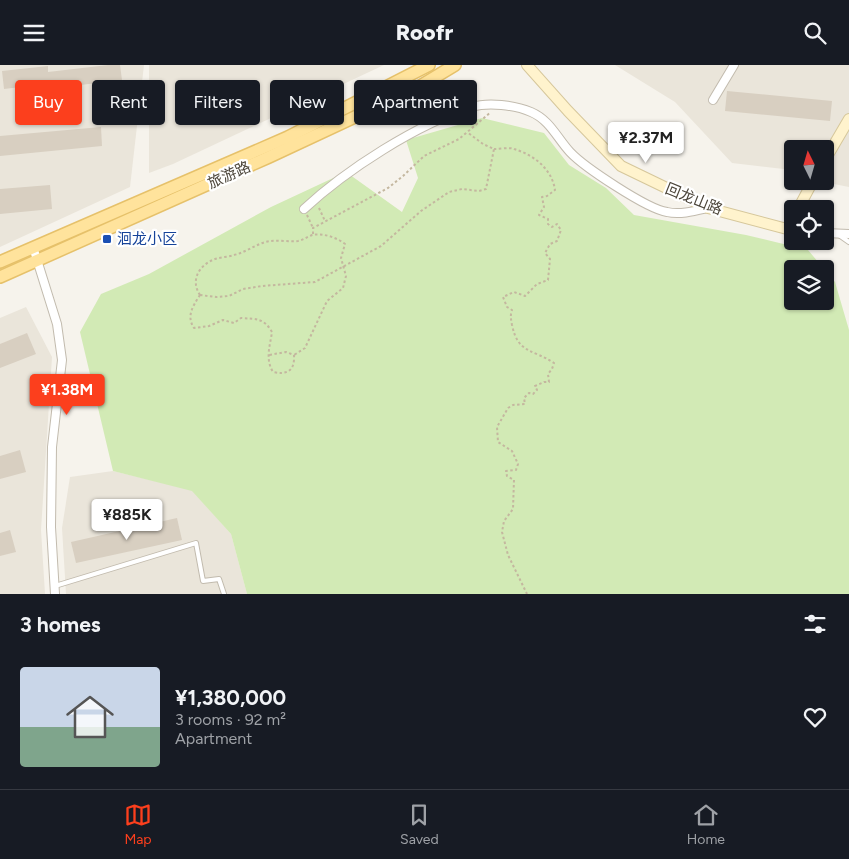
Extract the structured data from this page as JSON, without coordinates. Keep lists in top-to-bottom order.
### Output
{
  "streets": {
    "main road": ["旅游路"],
    "street": ["回龙山路"]
  },
  "places": {
    "transit": ["洄龙小区"]
  },
  "north": "top",
  "page": {
    "header": "Roofr",
    "chip": [
      "Buy",
      "Rent",
      "Filters",
      "New",
      "Apartment"
    ],
    "price": ["¥2.37M", "¥1.38M", "¥885K"],
    "heading": "3 homes",
    "list": [
      {
        "name": "¥1,380,000",
        "note": "3 rooms · 92 m² · Apartment"
      }
    ],
    "tabs": ["Map", "Saved", "Home"]
  }
}
